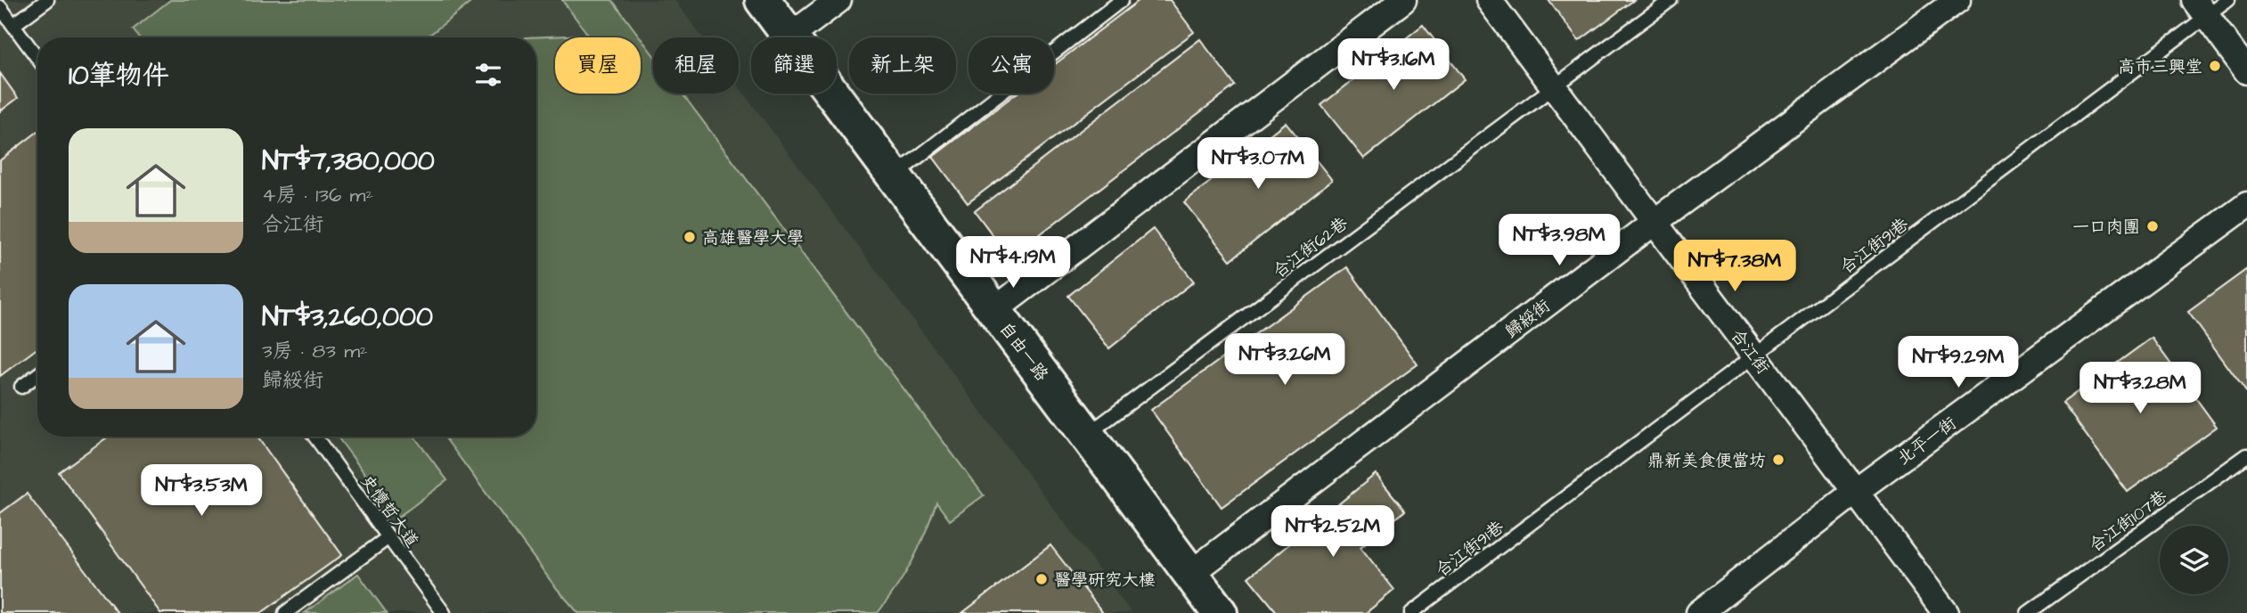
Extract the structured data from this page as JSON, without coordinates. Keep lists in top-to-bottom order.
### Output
{
  "streets": {
    "street": [
      "歸綏街",
      "自由一路",
      "合江街",
      "北平一街"
    ],
    "lane": [
      "合江街91巷",
      "合江街62巷",
      "史懷哲大道",
      "合江街107巷"
    ]
  },
  "crossings": [
    ["合江街91巷", "合江街"],
    ["合江街62巷", "自由一路"],
    ["合江街62巷", "合江街"],
    ["歸綏街", "自由一路"],
    ["歸綏街", "合江街"],
    ["合江街", "北平一街"]
  ],
  "places": [
    "高市三興堂",
    "一口肉團",
    "高雄醫學大學",
    "鼎新美食便當坊",
    "醫學研究大樓"
  ],
  "page": {
    "chip": [
      "買屋",
      "租屋",
      "篩選",
      "新上架",
      "公寓"
    ],
    "heading": "10筆物件",
    "price": [
      "NT$3.16M",
      "NT$3.07M",
      "NT$3.98M",
      "NT$4.19M",
      "NT$7.38M",
      "NT$3.26M",
      "NT$9.29M",
      "NT$3.28M",
      "NT$3.53M",
      "NT$2.52M"
    ],
    "list": [
      {
        "name": "NT$7,380,000",
        "note": "4房 · 136 m² · 合江街"
      },
      {
        "name": "NT$3,260,000",
        "note": "3房 · 83 m² · 歸綏街"
      }
    ]
  }
}
